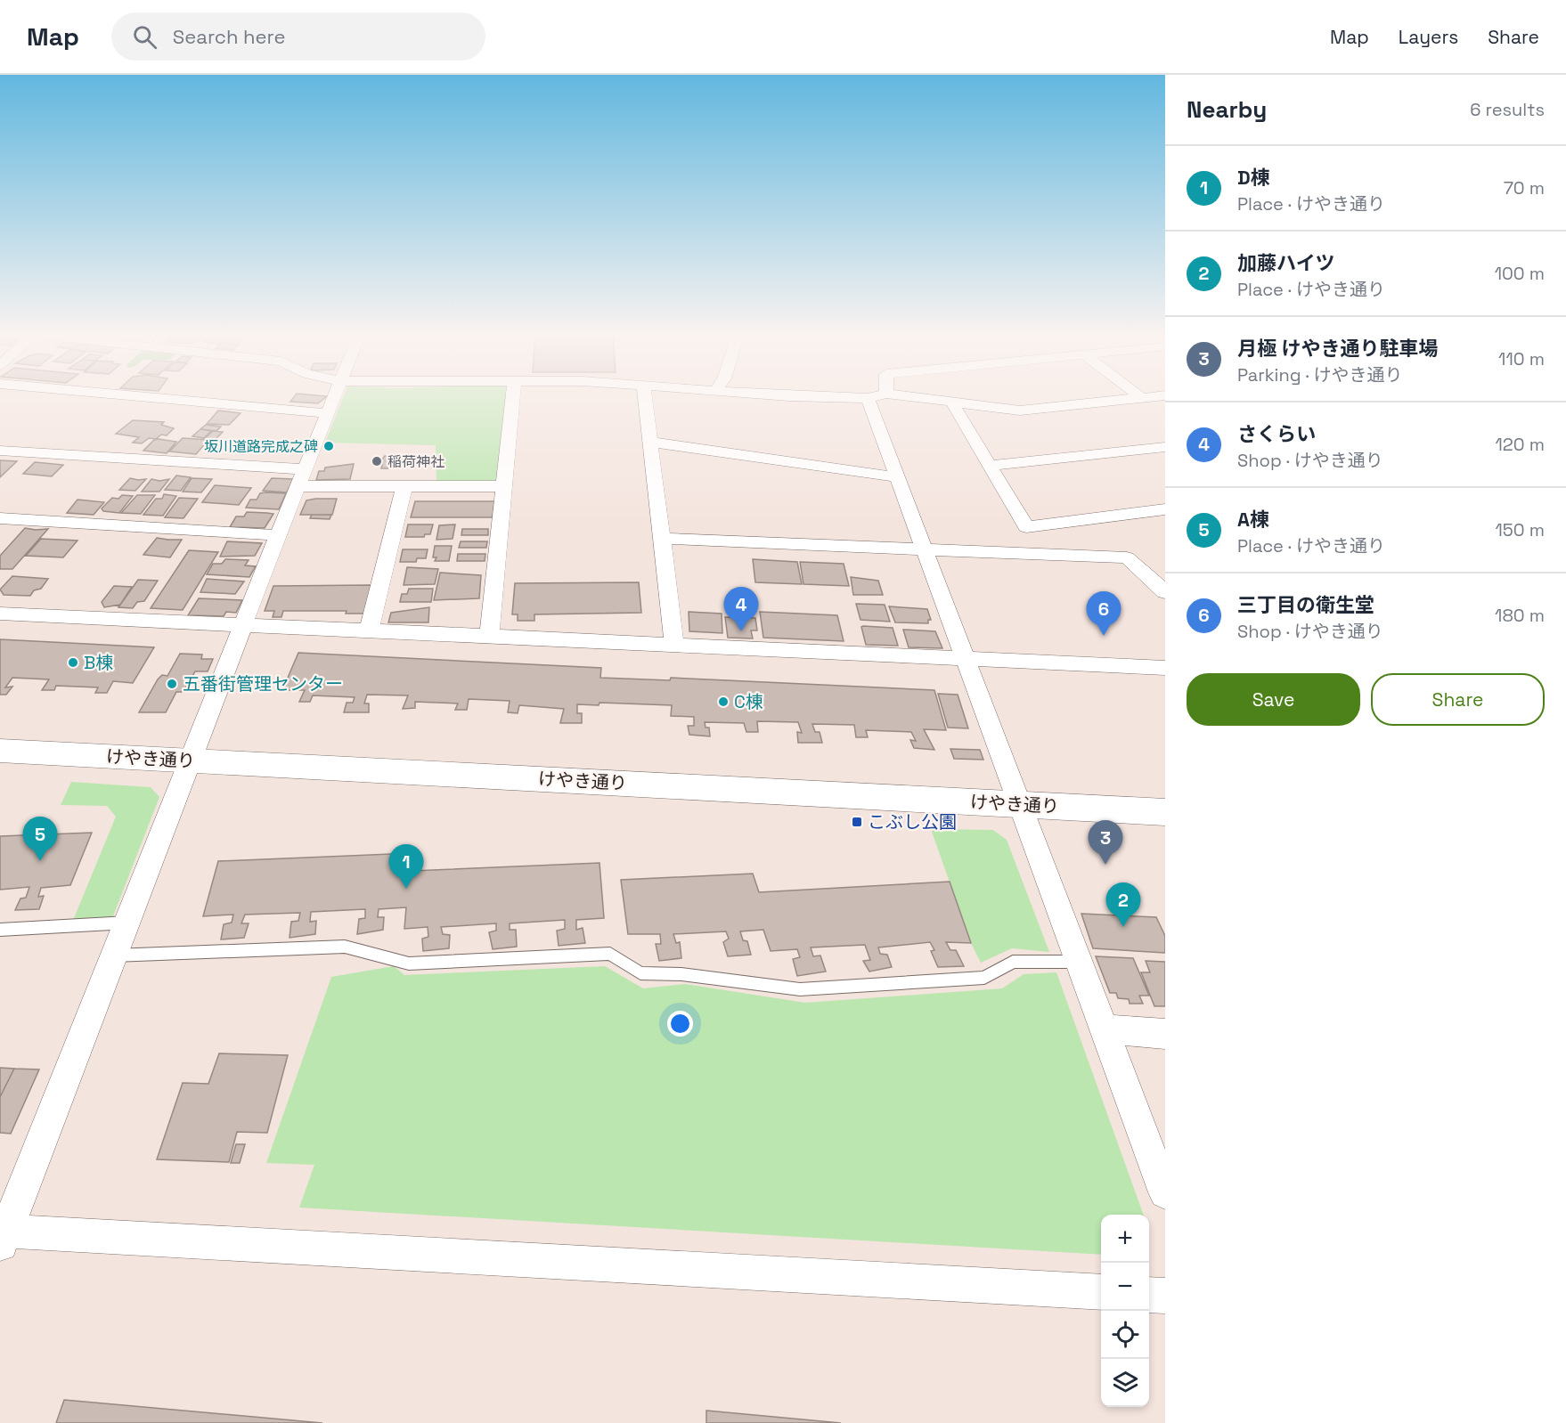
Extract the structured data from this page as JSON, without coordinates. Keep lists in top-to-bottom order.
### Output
{
  "streets": {
    "street": ["けやき通り"]
  },
  "places": {
    "other": [
      "坂川道路完成之碑",
      "稲荷神社",
      "B棟",
      "五番街管理センター",
      "C棟"
    ],
    "transit": ["こぶし公園"]
  },
  "page": {
    "header": "Map",
    "search": "Search here",
    "nav": ["Map", "Layers", "Share"],
    "heading": ["Nearby", "6 results"],
    "list": [
      {
        "mark": "1",
        "name": "D棟",
        "note": "Place · けやき通り",
        "value": "70 m"
      },
      {
        "mark": "2",
        "name": "加藤ハイツ",
        "note": "Place · けやき通り",
        "value": "100 m"
      },
      {
        "mark": "3",
        "name": "月極 けやき通り駐車場",
        "note": "Parking · けやき通り",
        "value": "110 m"
      },
      {
        "mark": "4",
        "name": "さくらい",
        "note": "Shop · けやき通り",
        "value": "120 m"
      },
      {
        "mark": "5",
        "name": "A棟",
        "note": "Place · けやき通り",
        "value": "150 m"
      },
      {
        "mark": "6",
        "name": "三丁目の衛生堂",
        "note": "Shop · けやき通り",
        "value": "180 m"
      }
    ],
    "pins": [
      "4",
      "6",
      "5",
      "3",
      "1",
      "2"
    ],
    "buttons": ["Save", "Share"],
    "map_buttons": ["+", "−"]
  }
}
